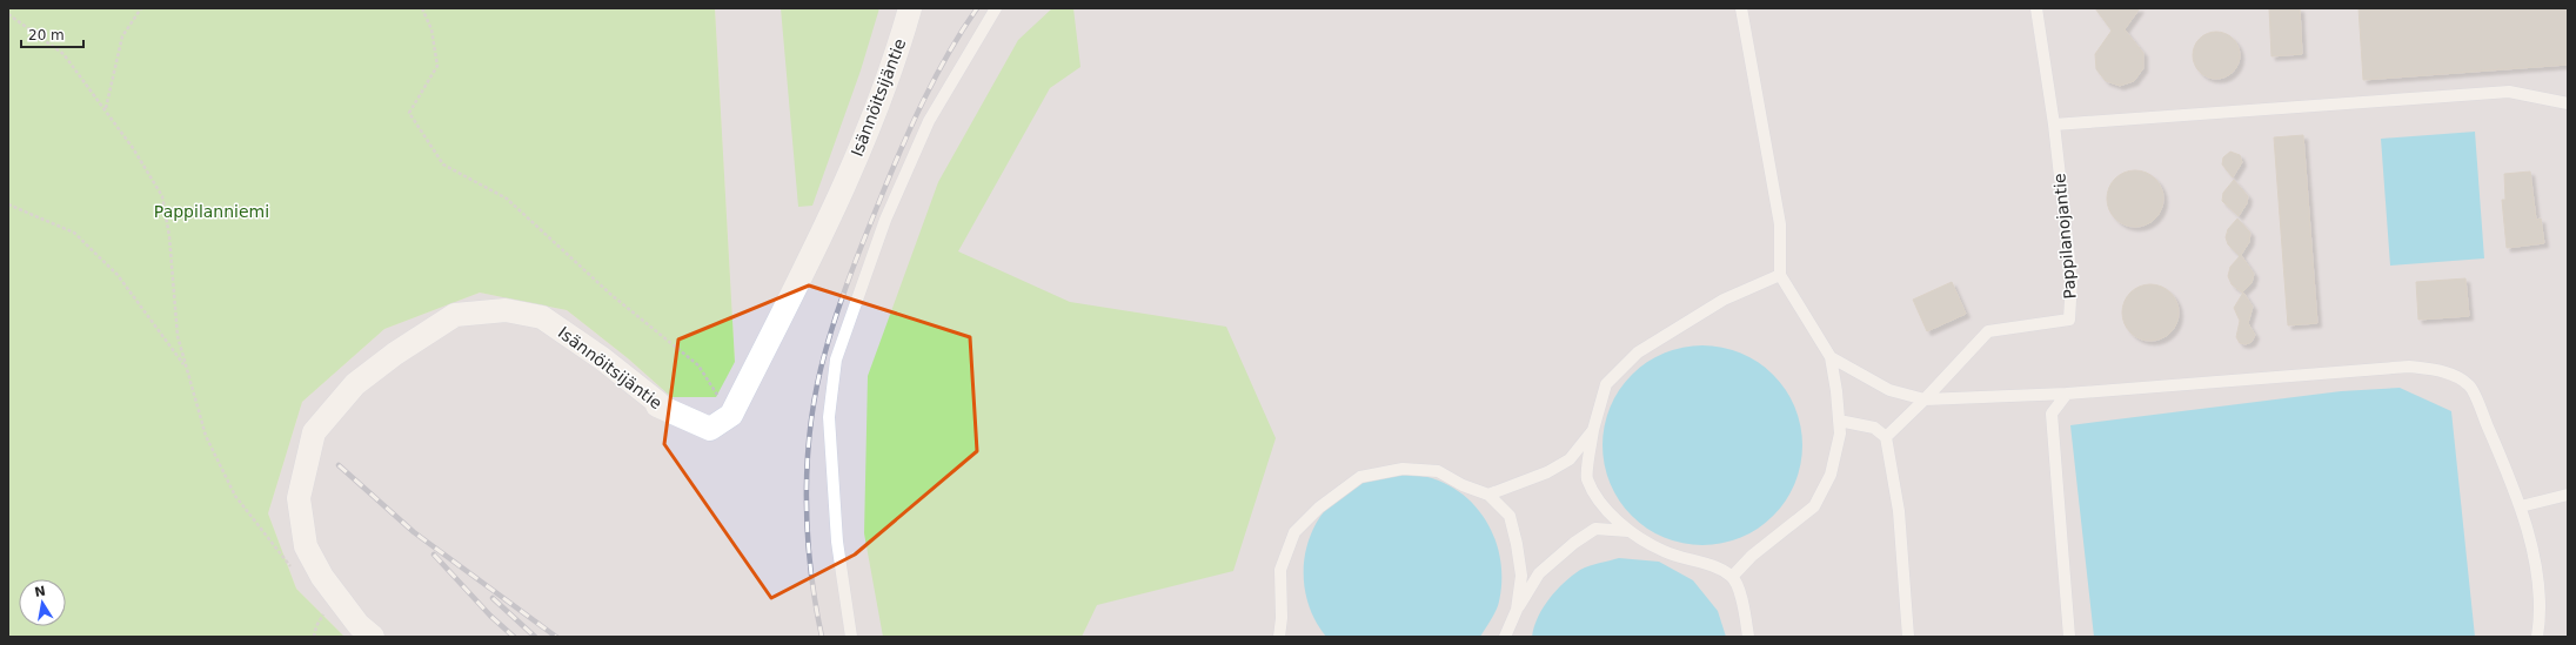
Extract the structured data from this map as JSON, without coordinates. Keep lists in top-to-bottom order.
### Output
{
  "streets": {
    "street": ["Isännöitsijäntie"],
    "lane": ["Pappilanojantie"]
  },
  "parks": ["Pappilanniemi"],
  "scale_bar": "20 m",
  "north": "top"
}
